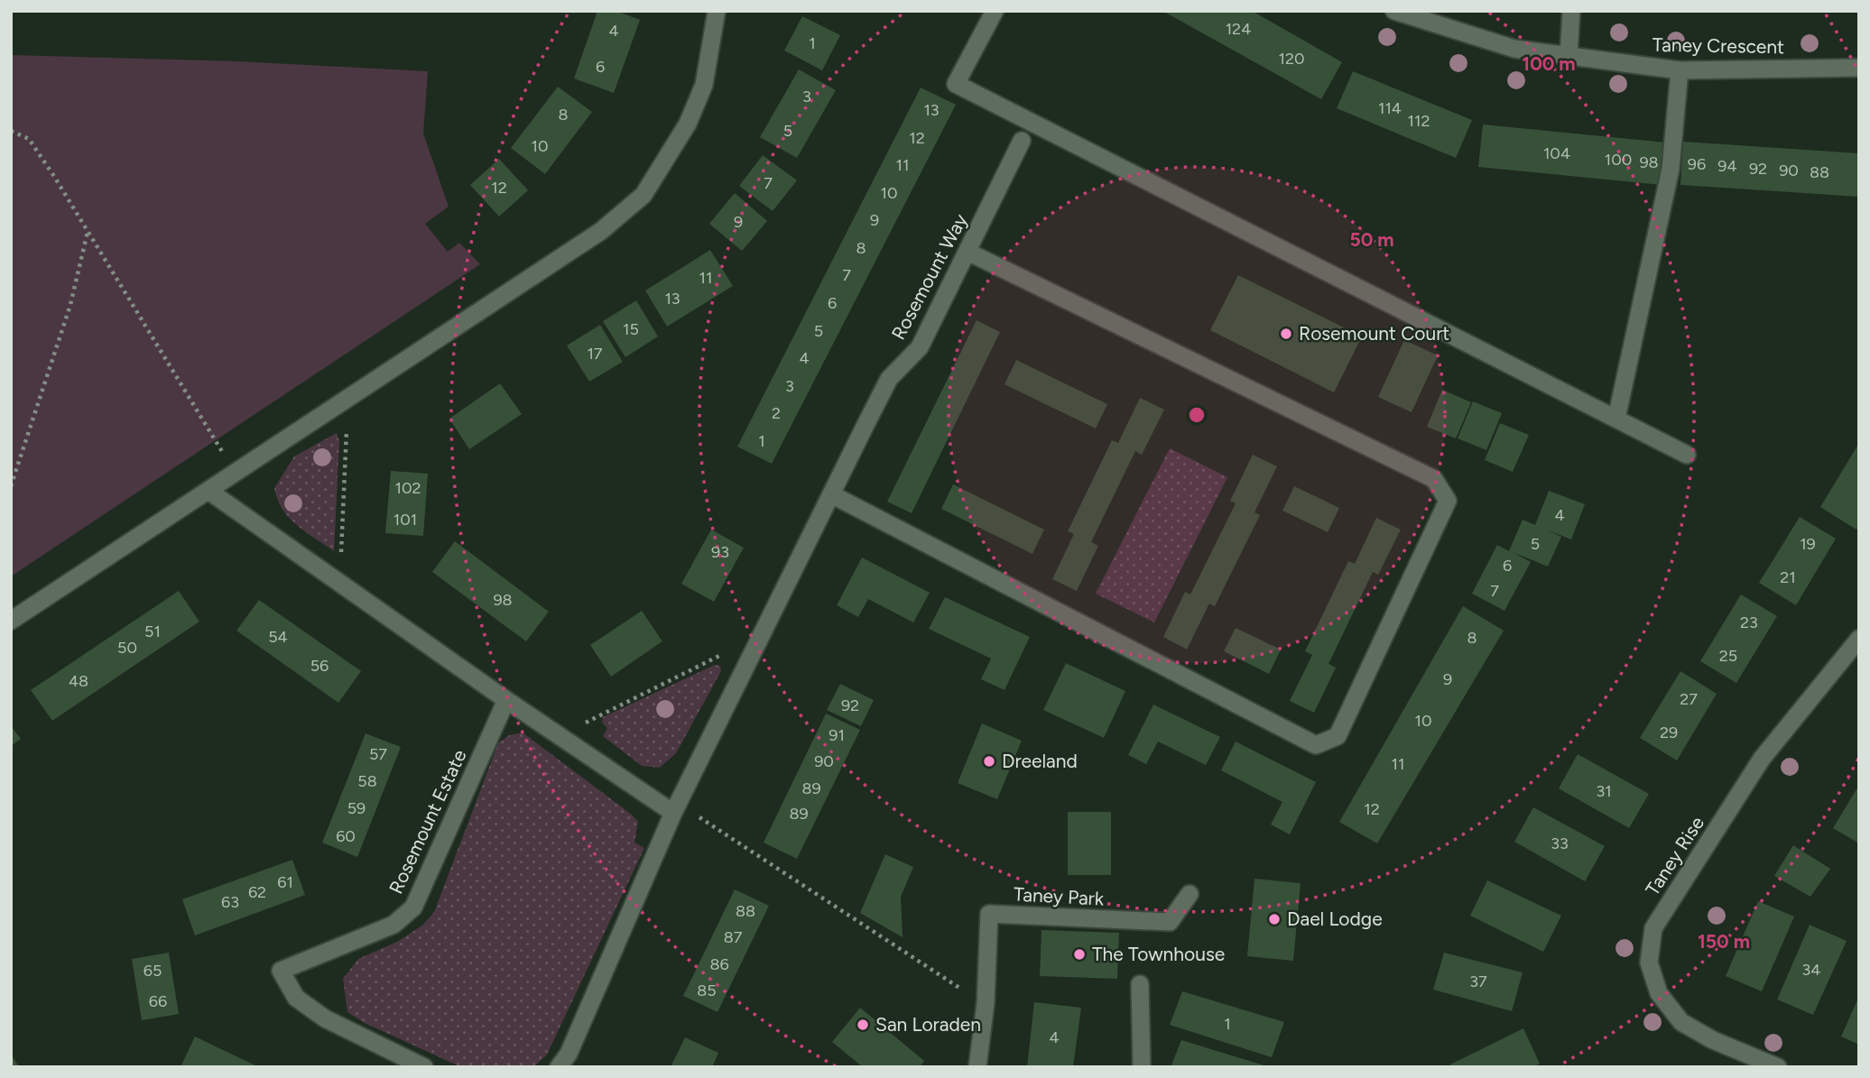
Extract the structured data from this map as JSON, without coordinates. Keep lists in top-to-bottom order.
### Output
{
  "streets": {
    "street": [
      "Taney Crescent",
      "Rosemount Way",
      "Rosemount Estate",
      "Taney Rise",
      "Taney Park"
    ]
  },
  "places": [
    "Rosemount Court",
    "Dreeland",
    "Dael Lodge",
    "The Townhouse",
    "San Loraden"
  ],
  "house_numbers": [
    "124",
    "4",
    "1",
    "120",
    "6",
    "3",
    "114",
    "13",
    "8",
    "112",
    "5",
    "12",
    "10",
    "104",
    "100",
    "98",
    "96",
    "11",
    "94",
    "92",
    "90",
    "88",
    "7",
    "12",
    "10",
    "9",
    "9",
    "8",
    "7",
    "11",
    "13",
    "6",
    "15",
    "5",
    "17",
    "4",
    "3",
    "2",
    "1",
    "102",
    "4",
    "101",
    "5",
    "19",
    "93",
    "6",
    "21",
    "7",
    "98",
    "23",
    "51",
    "54",
    "8",
    "50",
    "25",
    "56",
    "9",
    "48",
    "27",
    "92",
    "10",
    "29",
    "91",
    "57",
    "90",
    "11",
    "58",
    "89",
    "31",
    "59",
    "12",
    "89",
    "60",
    "33",
    "61",
    "62",
    "63",
    "88",
    "87",
    "86",
    "34",
    "65",
    "37",
    "85",
    "66",
    "1",
    "4"
  ],
  "rings": ["100 m", "50 m", "150 m"]
}
